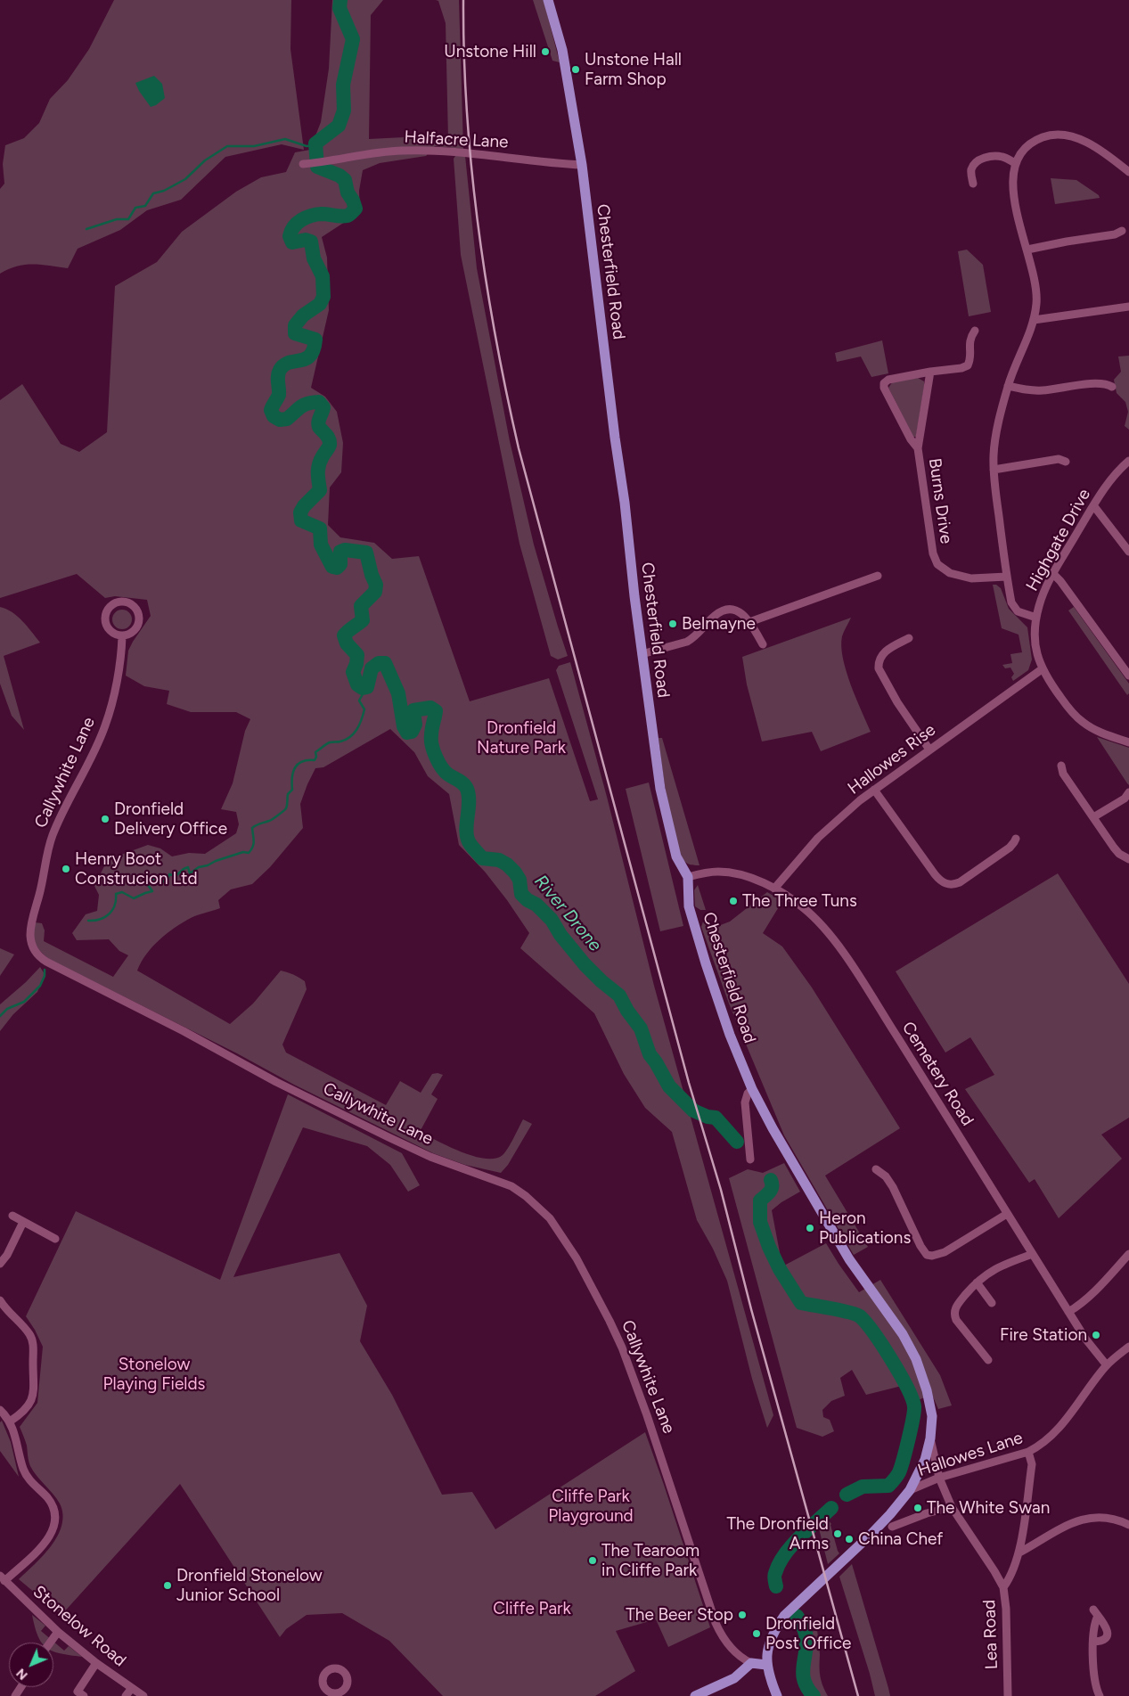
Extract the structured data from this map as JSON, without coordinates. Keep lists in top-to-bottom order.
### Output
{
  "streets": {
    "main road": ["Chesterfield Road", "Callywhite Lane"],
    "street": [
      "Halfacre Lane",
      "Burns Drive",
      "Highgate Drive",
      "Hallowes Rise",
      "Cemetery Road",
      "Hallowes Lane",
      "Stonelow Road",
      "Lea Road"
    ]
  },
  "crossings": [
    ["Halfacre Lane", "Chesterfield Road"],
    ["Chesterfield Road", "Callywhite Lane"],
    ["Chesterfield Road", "Cemetery Road"],
    ["Chesterfield Road", "Hallowes Lane"],
    ["Chesterfield Road", "Lea Road"],
    ["Highgate Drive", "Hallowes Rise"],
    ["Hallowes Rise", "Cemetery Road"],
    ["Cemetery Road", "Hallowes Lane"],
    ["Hallowes Lane", "Lea Road"]
  ],
  "water": ["River Drone"],
  "parks": [
    "Dronfield Nature Park",
    "Stonelow Playing Fields",
    "Cliffe Park Playground",
    "Cliffe Park"
  ],
  "places": [
    "Unstone Hill",
    "Unstone Hall Farm Shop",
    "Belmayne",
    "Dronfield Delivery Office",
    "Henry Boot Construcion Ltd",
    "The Three Tuns",
    "Heron Publications",
    "Fire Station",
    "The White Swan",
    "The Dronfield Arms",
    "China Chef",
    "The Tearoom in Cliffe Park",
    "Dronfield Stonelow Junior School",
    "The Beer Stop",
    "Dronfield Post Office"
  ],
  "north": "bottom left"
}
